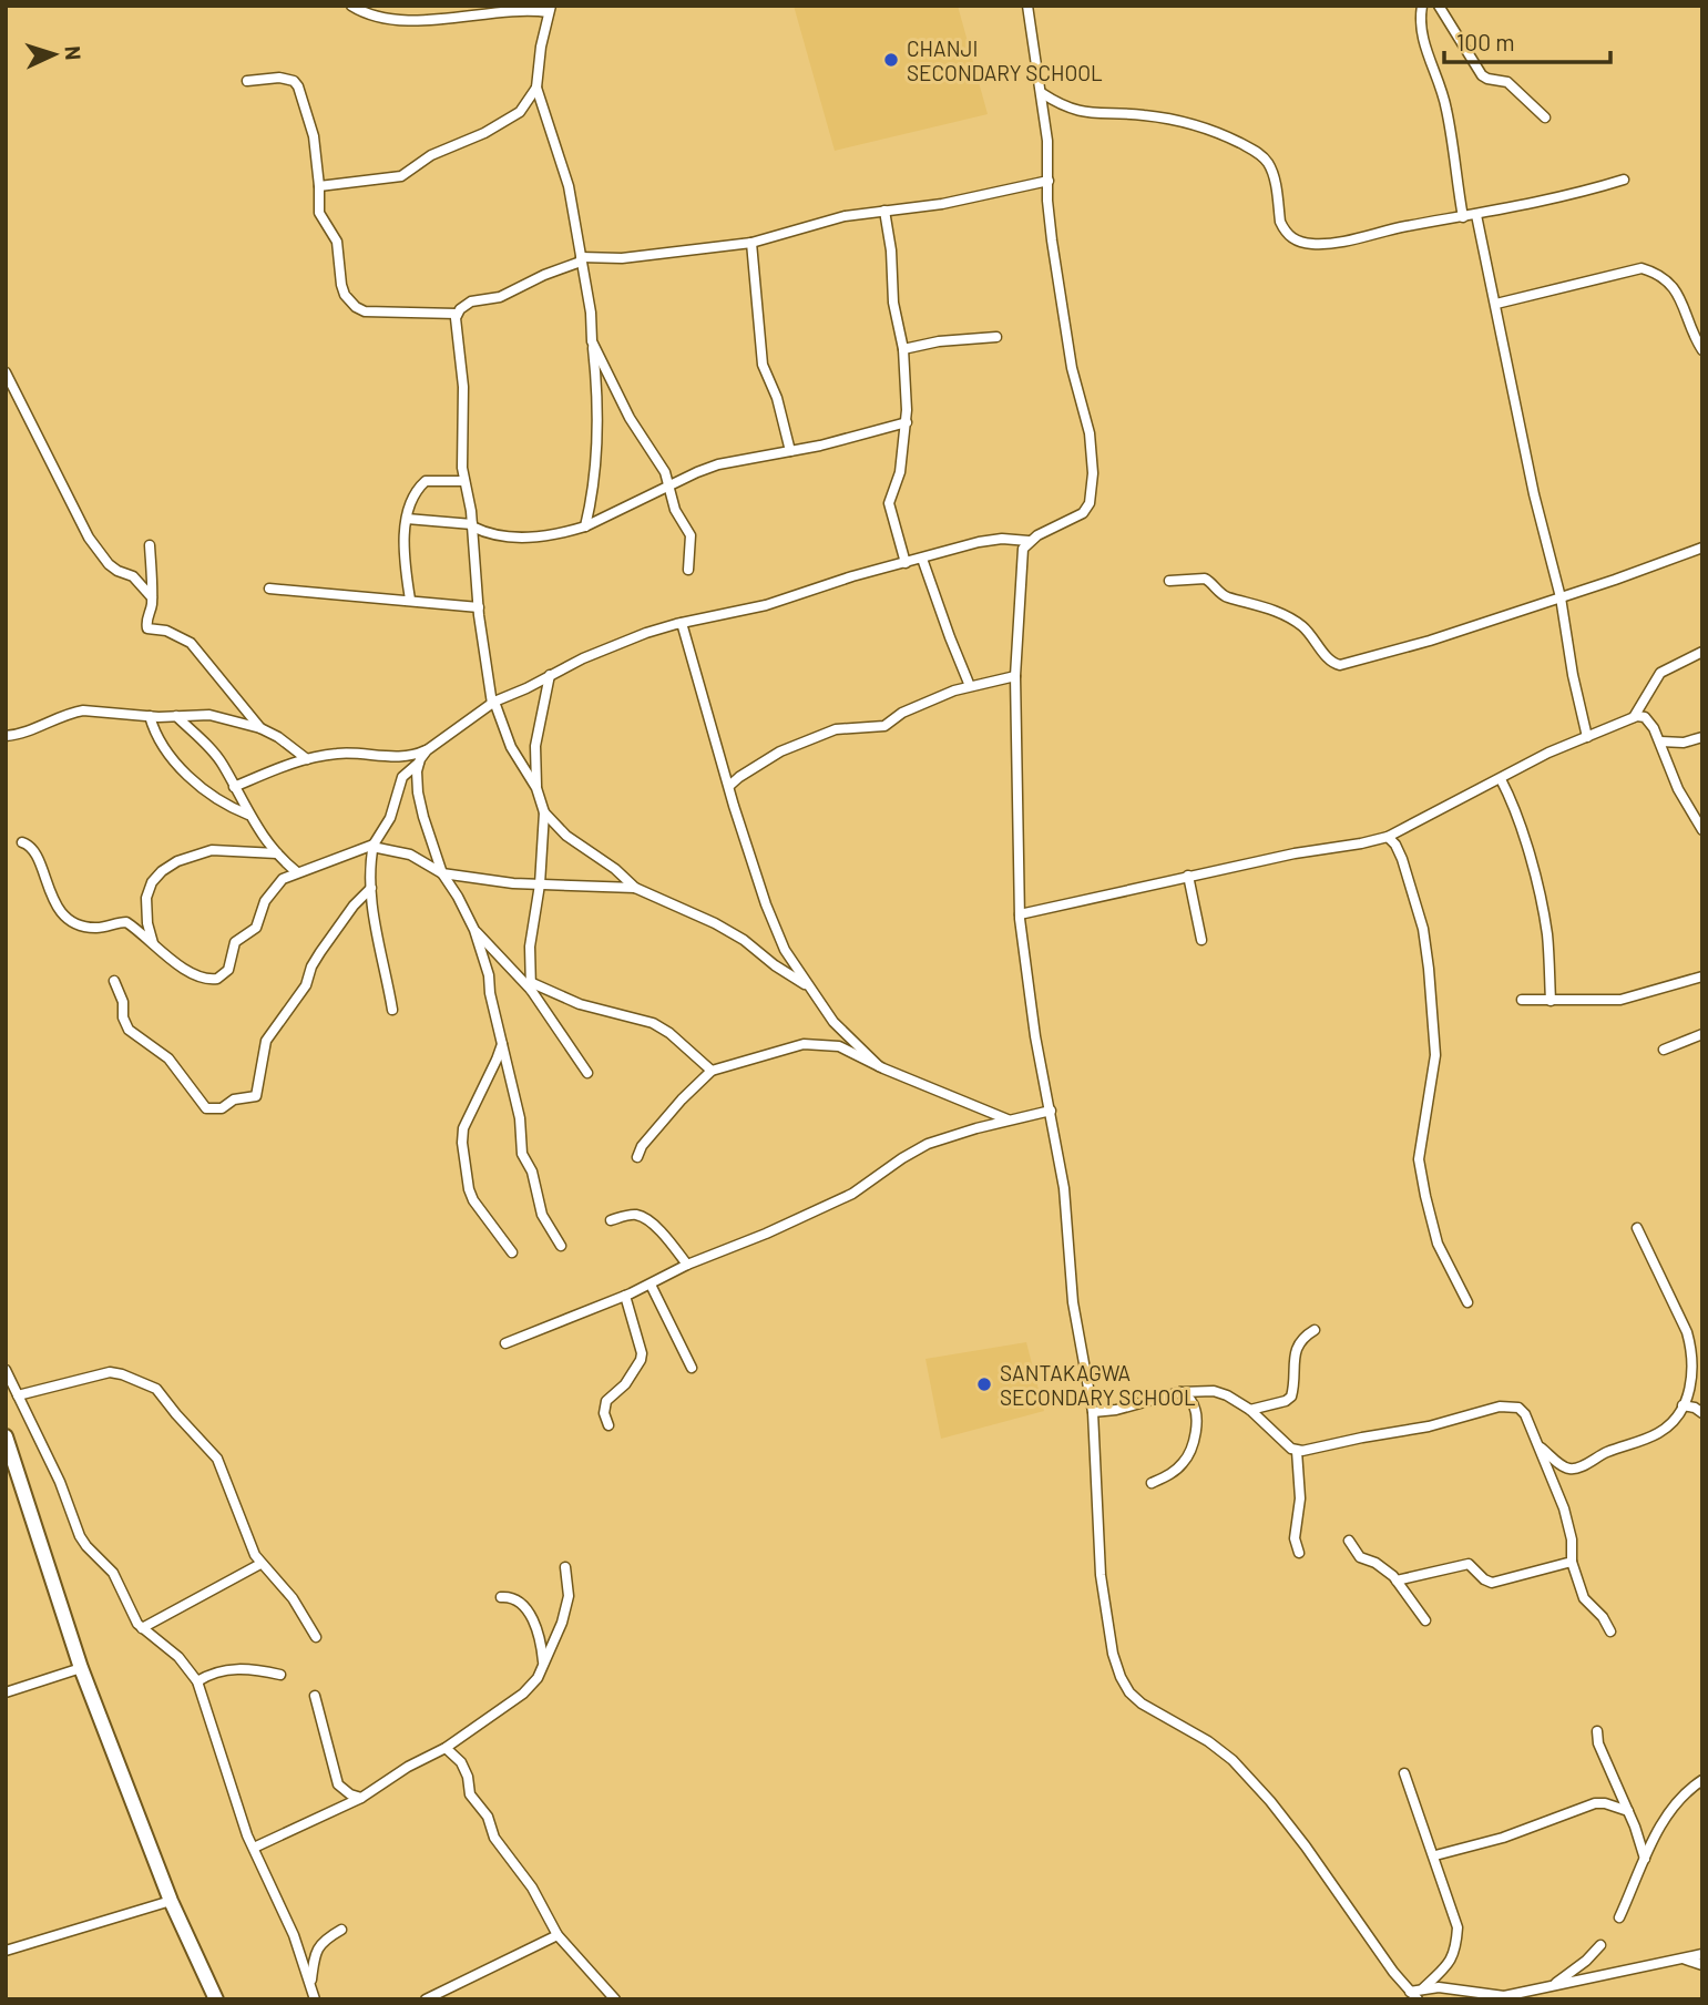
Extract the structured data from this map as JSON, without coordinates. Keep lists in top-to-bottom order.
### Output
{
  "places": ["CHANJI SECONDARY SCHOOL", "SANTAKAGWA SECONDARY SCHOOL"],
  "scale_bar": "100 m",
  "north": "right"
}
